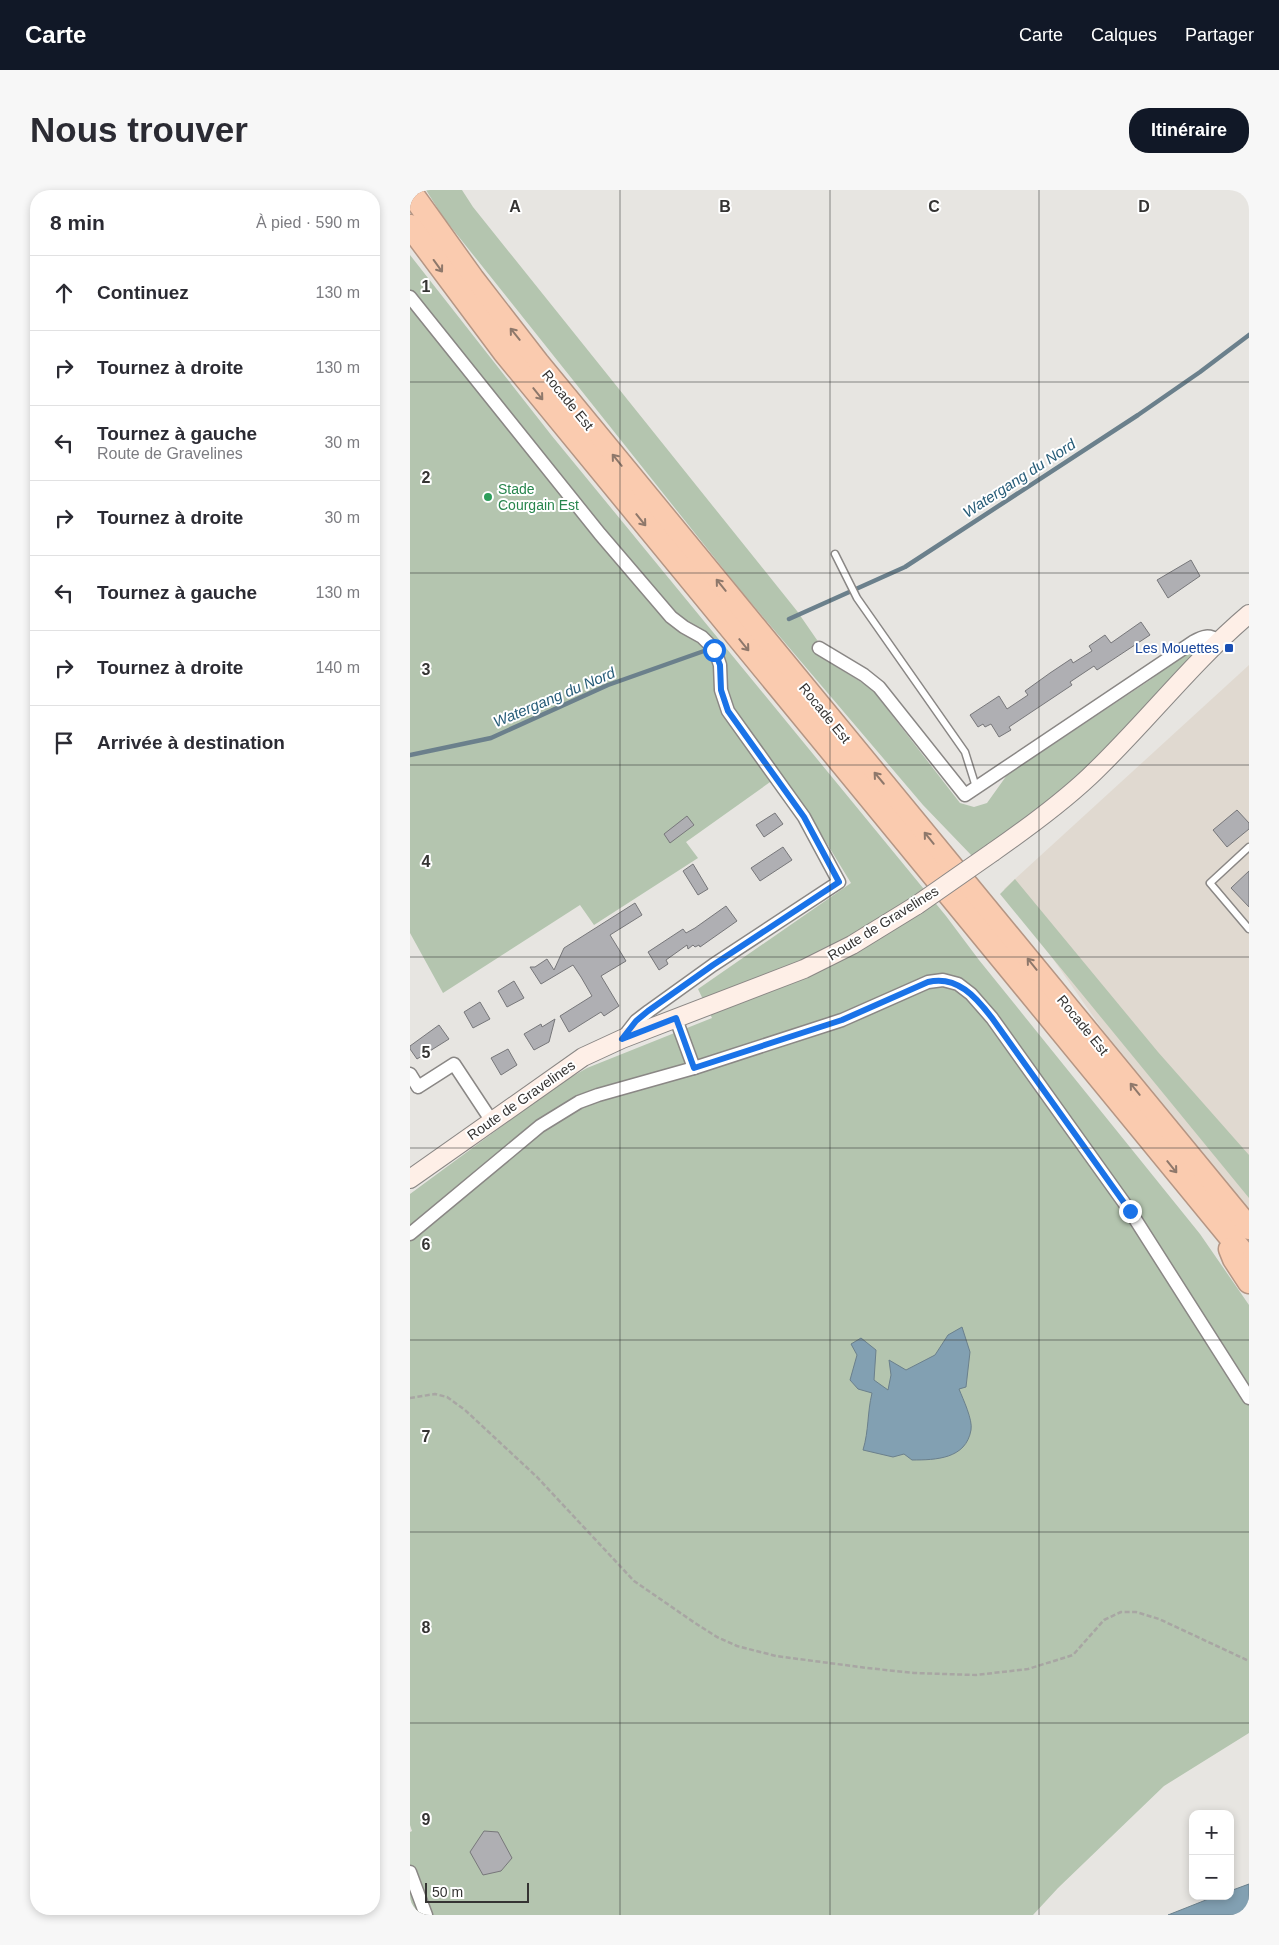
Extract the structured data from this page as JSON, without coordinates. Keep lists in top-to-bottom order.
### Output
{
  "streets": {
    "highway": ["Rocade Est"],
    "main road": ["Route de Gravelines"]
  },
  "water": ["Watergang du Nord"],
  "places": {
    "other": ["Stade Courgain Est"],
    "transit": ["Les Mouettes"]
  },
  "scale_bar": "50 m",
  "page": {
    "header": "Carte",
    "nav": ["Carte", "Calques", "Partager"],
    "buttons": "Itinéraire",
    "title": "Nous trouver",
    "heading": ["8 min", "À pied · 590 m"],
    "list": [
      ["Continuez", "130 m"],
      ["Tournez à droite", "130 m"],
      ["Tournez à gauche", "Route de Gravelines", "30 m"],
      ["Tournez à droite", "30 m"],
      ["Tournez à gauche", "130 m"],
      ["Tournez à droite", "140 m"],
      "Arrivée à destination"
    ],
    "map_buttons": ["+", "−"],
    "scale": "50 m"
  },
  "grid": {
    "columns": [
      "A",
      "B",
      "C",
      "D"
    ],
    "rows": [
      "1",
      "2",
      "3",
      "4",
      "5",
      "6",
      "7",
      "8",
      "9"
    ]
  }
}
